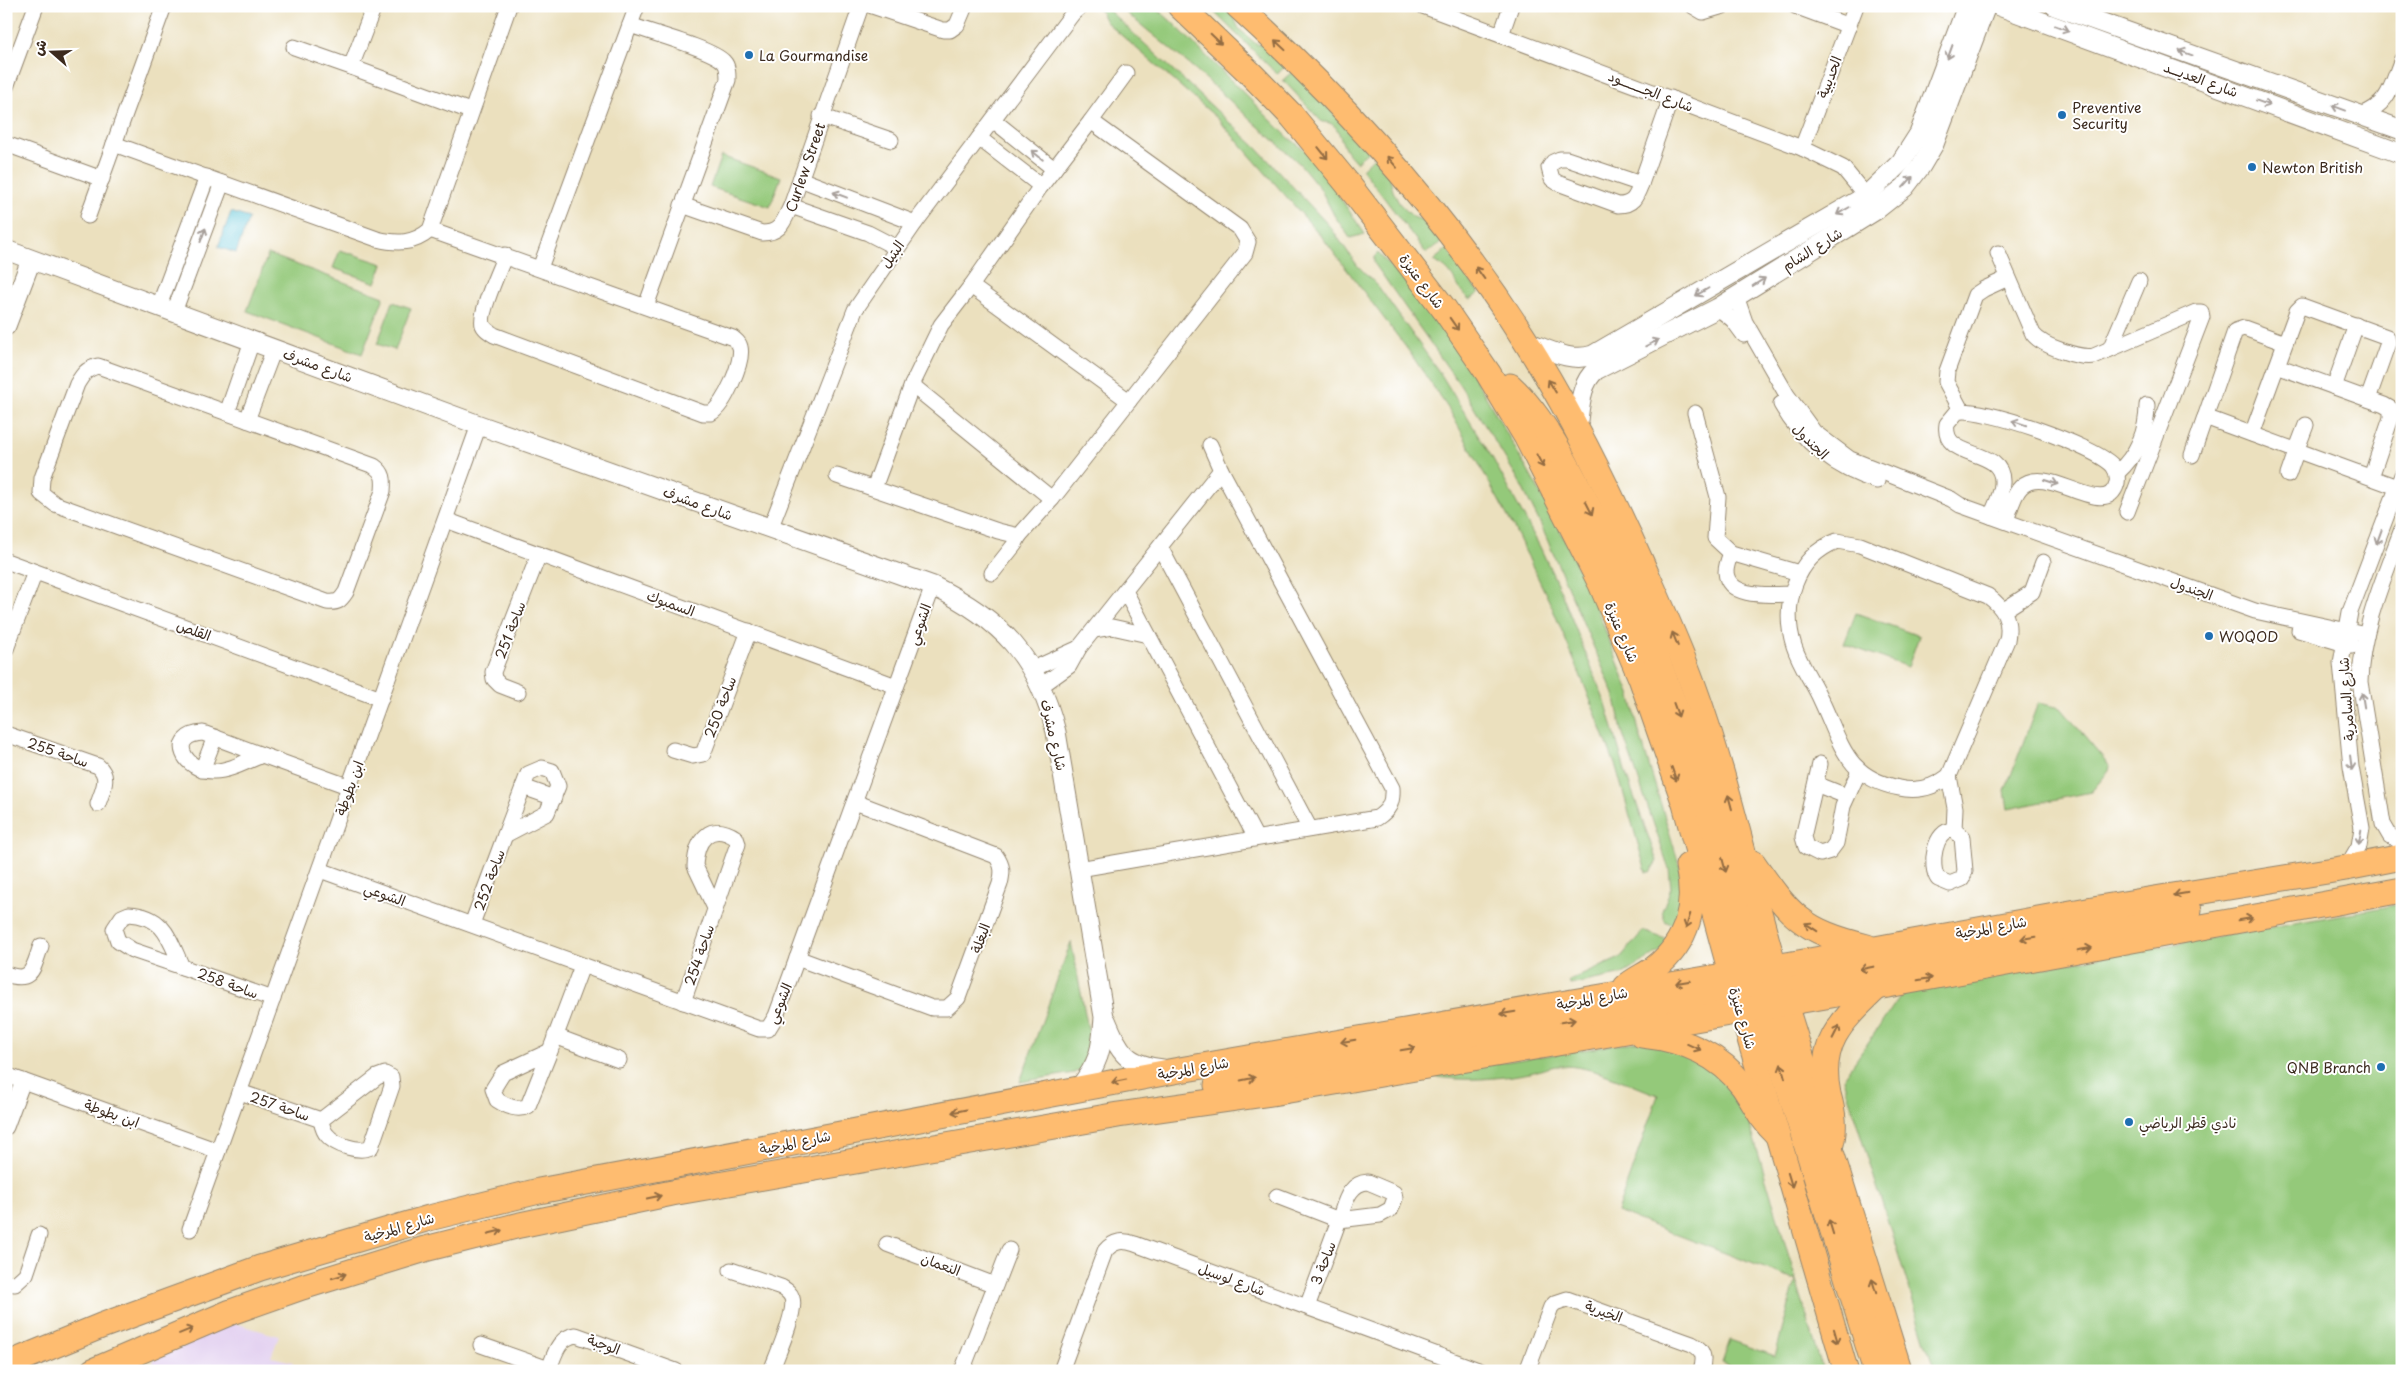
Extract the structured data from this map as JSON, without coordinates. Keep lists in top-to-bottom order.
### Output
{
  "streets": {
    "highway": ["شارع عنيزة", "شارع المرخية"],
    "street": [
      "الحديبية",
      "شارع العديـــد",
      "شارع الجــــــــود",
      "Curlew Street",
      "شارع الشام",
      "البتيل",
      "شارع مشرف",
      "الجندول",
      "السمبوك",
      "الشوعي",
      "القلص",
      "ساحة 251",
      "شارع السامرية",
      "ساحة 250",
      "ساحة 255",
      "ابن بطوطة",
      "ساحة 252",
      "البغلة",
      "ساحة 254",
      "ساحة 258",
      "ساحة 257",
      "ساحة 3",
      "النعمان",
      "شارع لوسيل",
      "الخيرية",
      "الوجبة"
    ]
  },
  "crossings": [
    ["الحديبية", "شارع الجــــــــود"],
    ["شارع الجــــــــود", "شارع الشام"],
    ["شارع الشام", "الجندول"],
    ["البتيل", "شارع مشرف"],
    ["شارع عنيزة", "شارع المرخية"],
    ["شارع مشرف", "الشوعي"],
    ["شارع مشرف", "ابن بطوطة"],
    ["شارع مشرف", "شارع المرخية"],
    ["الجندول", "شارع السامرية"],
    ["السمبوك", "الشوعي"],
    ["السمبوك", "ساحة 251"],
    ["السمبوك", "ساحة 250"],
    ["السمبوك", "ابن بطوطة"],
    ["الشوعي", "ابن بطوطة"],
    ["الشوعي", "ساحة 252"],
    ["الشوعي", "البغلة"],
    ["الشوعي", "ساحة 254"],
    ["القلص", "ابن بطوطة"],
    ["شارع السامرية", "شارع المرخية"],
    ["ابن بطوطة", "ساحة 258"],
    ["ابن بطوطة", "ساحة 257"],
    ["ساحة 3", "شارع لوسيل"]
  ],
  "places": [
    "La Gourmandise",
    "Preventive Security",
    "Newton British",
    "WOQOD",
    "QNB Branch",
    "نادي قطر الرياضي"
  ],
  "north": "left"
}
